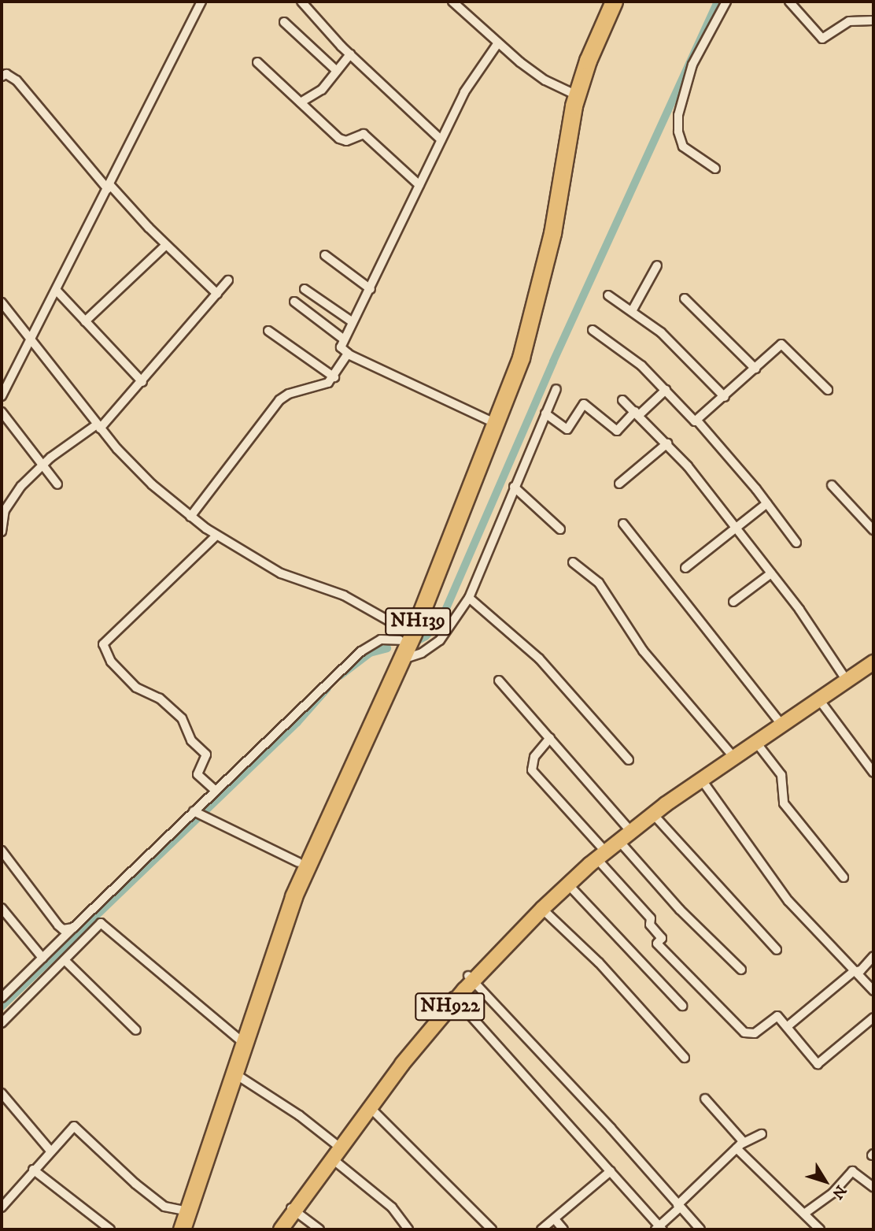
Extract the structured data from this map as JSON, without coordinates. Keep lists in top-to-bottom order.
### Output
{
  "streets": {
    "highway": ["NH139"],
    "main road": ["NH922"]
  },
  "north": "bottom right"
}
